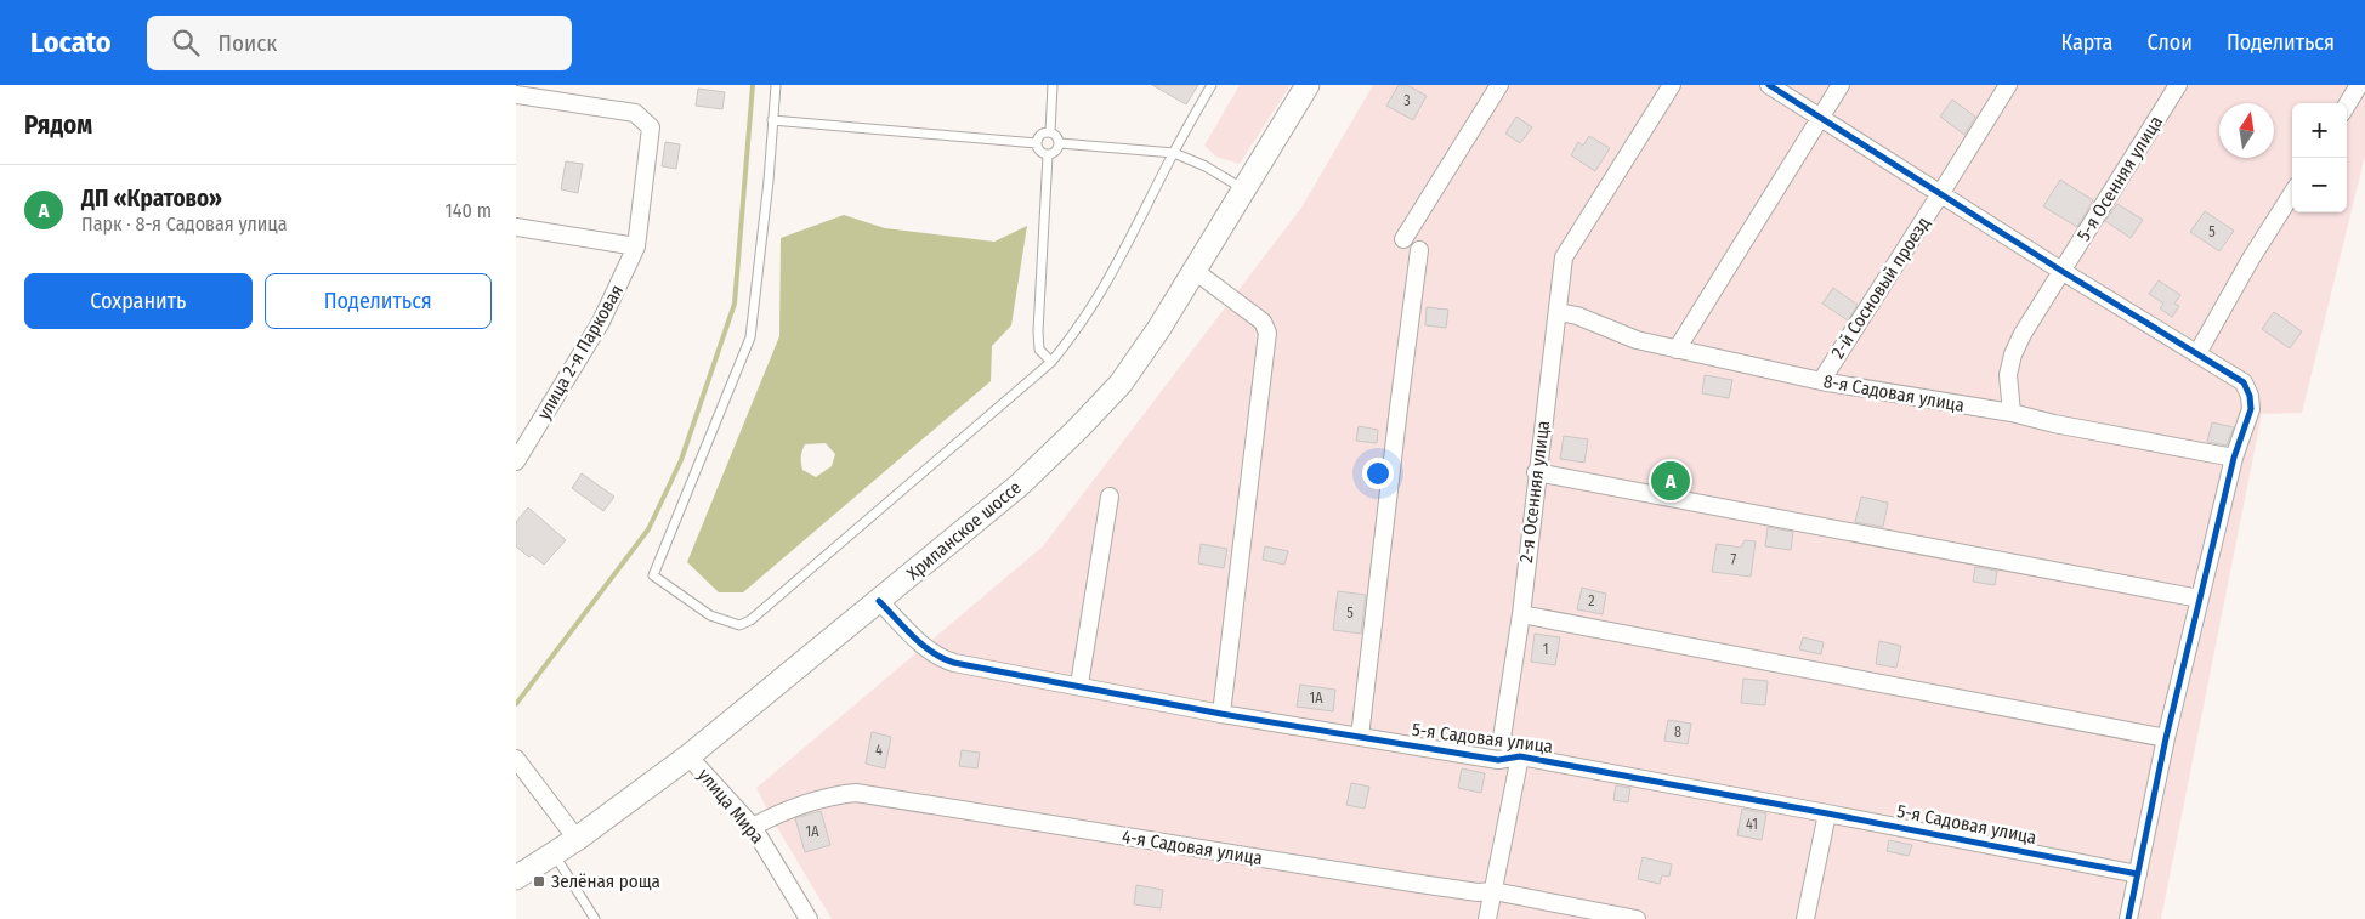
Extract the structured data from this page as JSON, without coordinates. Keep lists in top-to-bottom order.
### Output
{
  "streets": {
    "main road": ["Хрипанское шоссе"],
    "street": [
      "5-я Осенняя улица",
      "2-й Сосновый проезд",
      "улица 2-я Парковая",
      "8-я Садовая улица",
      "2-я Осенняя улица",
      "5-я Садовая улица",
      "улица Мира",
      "4-я Садовая улица"
    ]
  },
  "crossings": [
    ["5-я Осенняя улица", "8-я Садовая улица"],
    ["2-й Сосновый проезд", "8-я Садовая улица"],
    ["8-я Садовая улица", "2-я Осенняя улица"],
    ["2-я Осенняя улица", "5-я Садовая улица"],
    ["Хрипанское шоссе", "5-я Садовая улица"],
    ["Хрипанское шоссе", "улица Мира"],
    ["улица Мира", "4-я Садовая улица"]
  ],
  "places": {
    "transit": ["Зелёная роща"]
  },
  "house_numbers": [
    "3",
    "5",
    "7",
    "2",
    "5",
    "1",
    "1А",
    "8",
    "4",
    "41",
    "1А"
  ],
  "north": "top",
  "page": {
    "header": "Locato",
    "search": "Поиск",
    "nav": ["Карта", "Слои", "Поделиться"],
    "heading": "Рядом",
    "map_buttons": ["+", "−"],
    "list": [
      {
        "mark": "A",
        "name": "ДП «Кратово»",
        "note": "Парк · 8-я Садовая улица",
        "value": "140 m"
      }
    ],
    "buttons": ["Сохранить", "Поделиться"],
    "pins": "A"
  }
}
